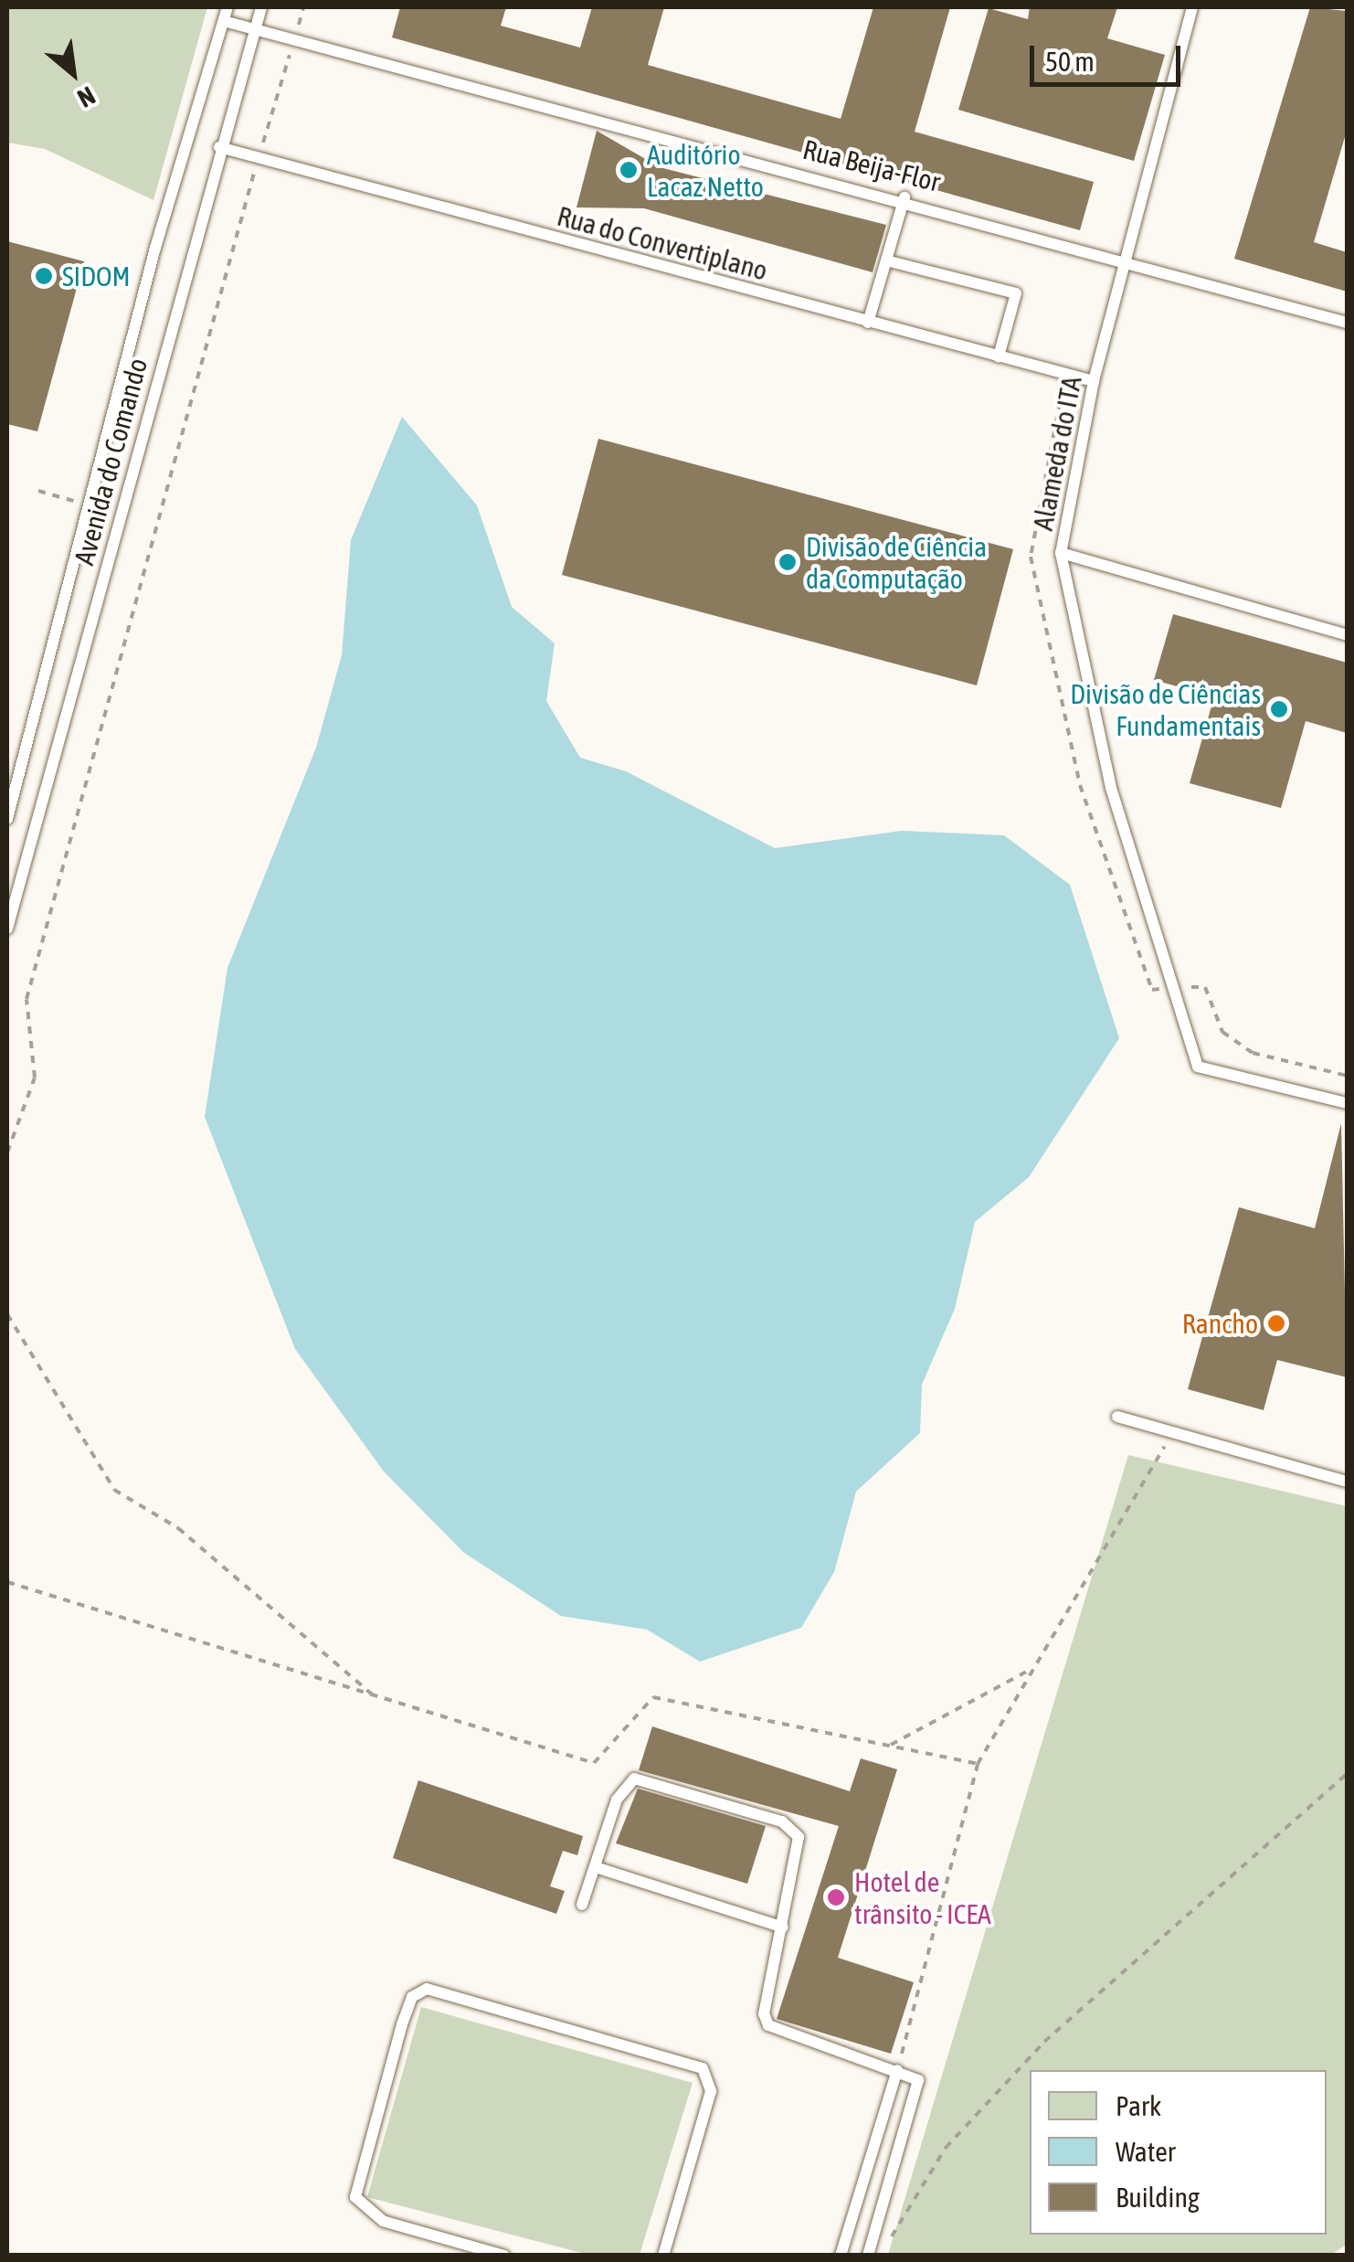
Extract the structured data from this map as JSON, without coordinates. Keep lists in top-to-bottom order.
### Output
{
  "streets": {
    "lane": [
      "Rua Beija-Flor",
      "Rua do Convertiplano",
      "Alameda do ITA",
      "Avenida do Comando"
    ]
  },
  "crossings": [
    ["Rua Beija-Flor", "Alameda do ITA"],
    ["Rua Beija-Flor", "Avenida do Comando"],
    ["Rua do Convertiplano", "Alameda do ITA"],
    ["Rua do Convertiplano", "Avenida do Comando"]
  ],
  "places": [
    "Auditório Lacaz Netto",
    "SIDOM",
    "Divisão de Ciência da Computação",
    "Divisão de Ciências Fundamentais",
    "Rancho",
    "Hotel de trânsito - ICEA"
  ],
  "legend": ["Park", "Water", "Building"],
  "scale_bar": "50 m",
  "north": "bottom right"
}
